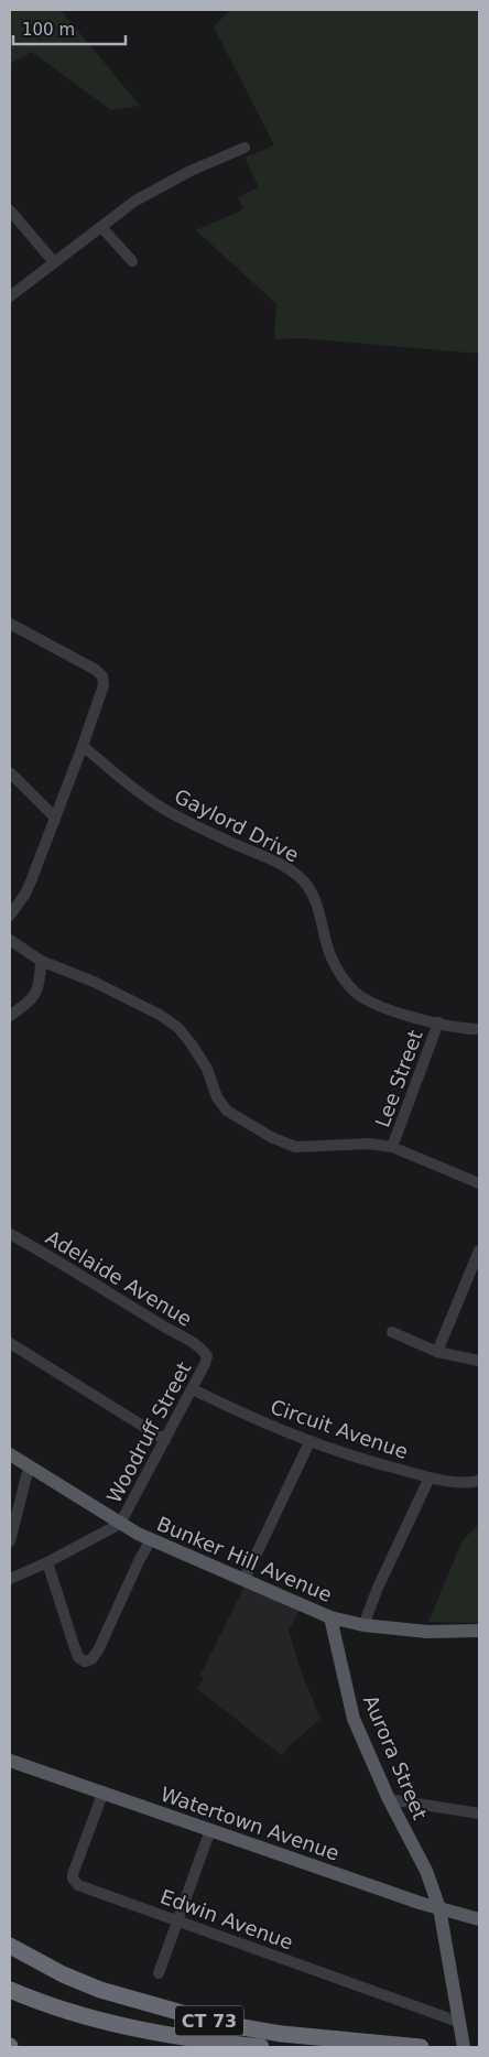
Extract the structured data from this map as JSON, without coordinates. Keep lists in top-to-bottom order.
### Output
{
  "streets": {
    "highway": ["CT 73"],
    "main road": ["Bunker Hill Avenue", "Aurora Street", "Watertown Avenue"],
    "street": [
      "Gaylord Drive",
      "Lee Street",
      "Adelaide Avenue",
      "Circuit Avenue",
      "Woodruff Street",
      "Edwin Avenue"
    ]
  },
  "crossings": [
    ["Gaylord Drive", "Lee Street"],
    ["Adelaide Avenue", "Woodruff Street"],
    ["Circuit Avenue", "Woodruff Street"],
    ["Woodruff Street", "Bunker Hill Avenue"],
    ["Bunker Hill Avenue", "Aurora Street"],
    ["Aurora Street", "Watertown Avenue"],
    ["Aurora Street", "Edwin Avenue"],
    ["Watertown Avenue", "Edwin Avenue"]
  ],
  "scale_bar": "100 m"
}
